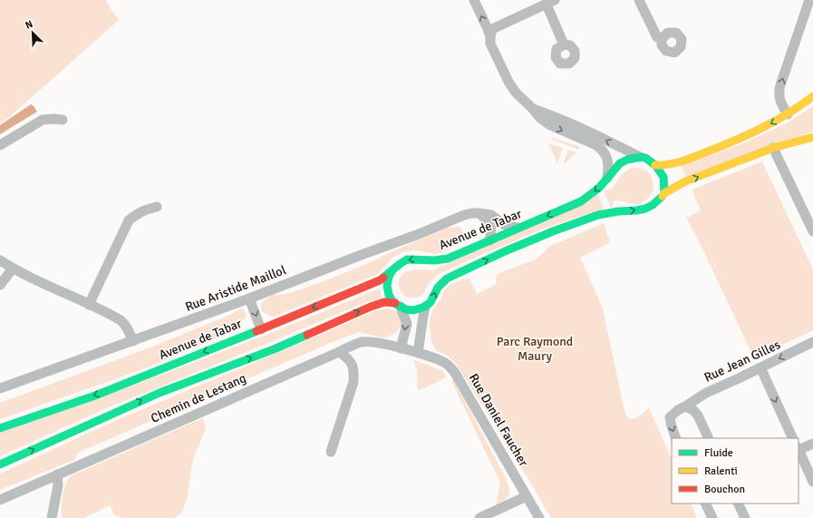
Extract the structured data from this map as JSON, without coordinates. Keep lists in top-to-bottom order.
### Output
{
  "streets": {
    "main road": ["Avenue de Tabar"],
    "street": [
      "Rue Aristide Maillol",
      "Rue Jean Gilles",
      "Chemin de Lestang",
      "Rue Daniel Faucher"
    ]
  },
  "crossings": [
    ["Avenue de Tabar", "Rue Aristide Maillol"],
    ["Chemin de Lestang", "Rue Daniel Faucher"]
  ],
  "one_way": ["Rue Jean Gilles"],
  "parks": ["Parc Raymond Maury"],
  "legend": ["Fluide", "Ralenti", "Bouchon"],
  "north": "top left"
}
